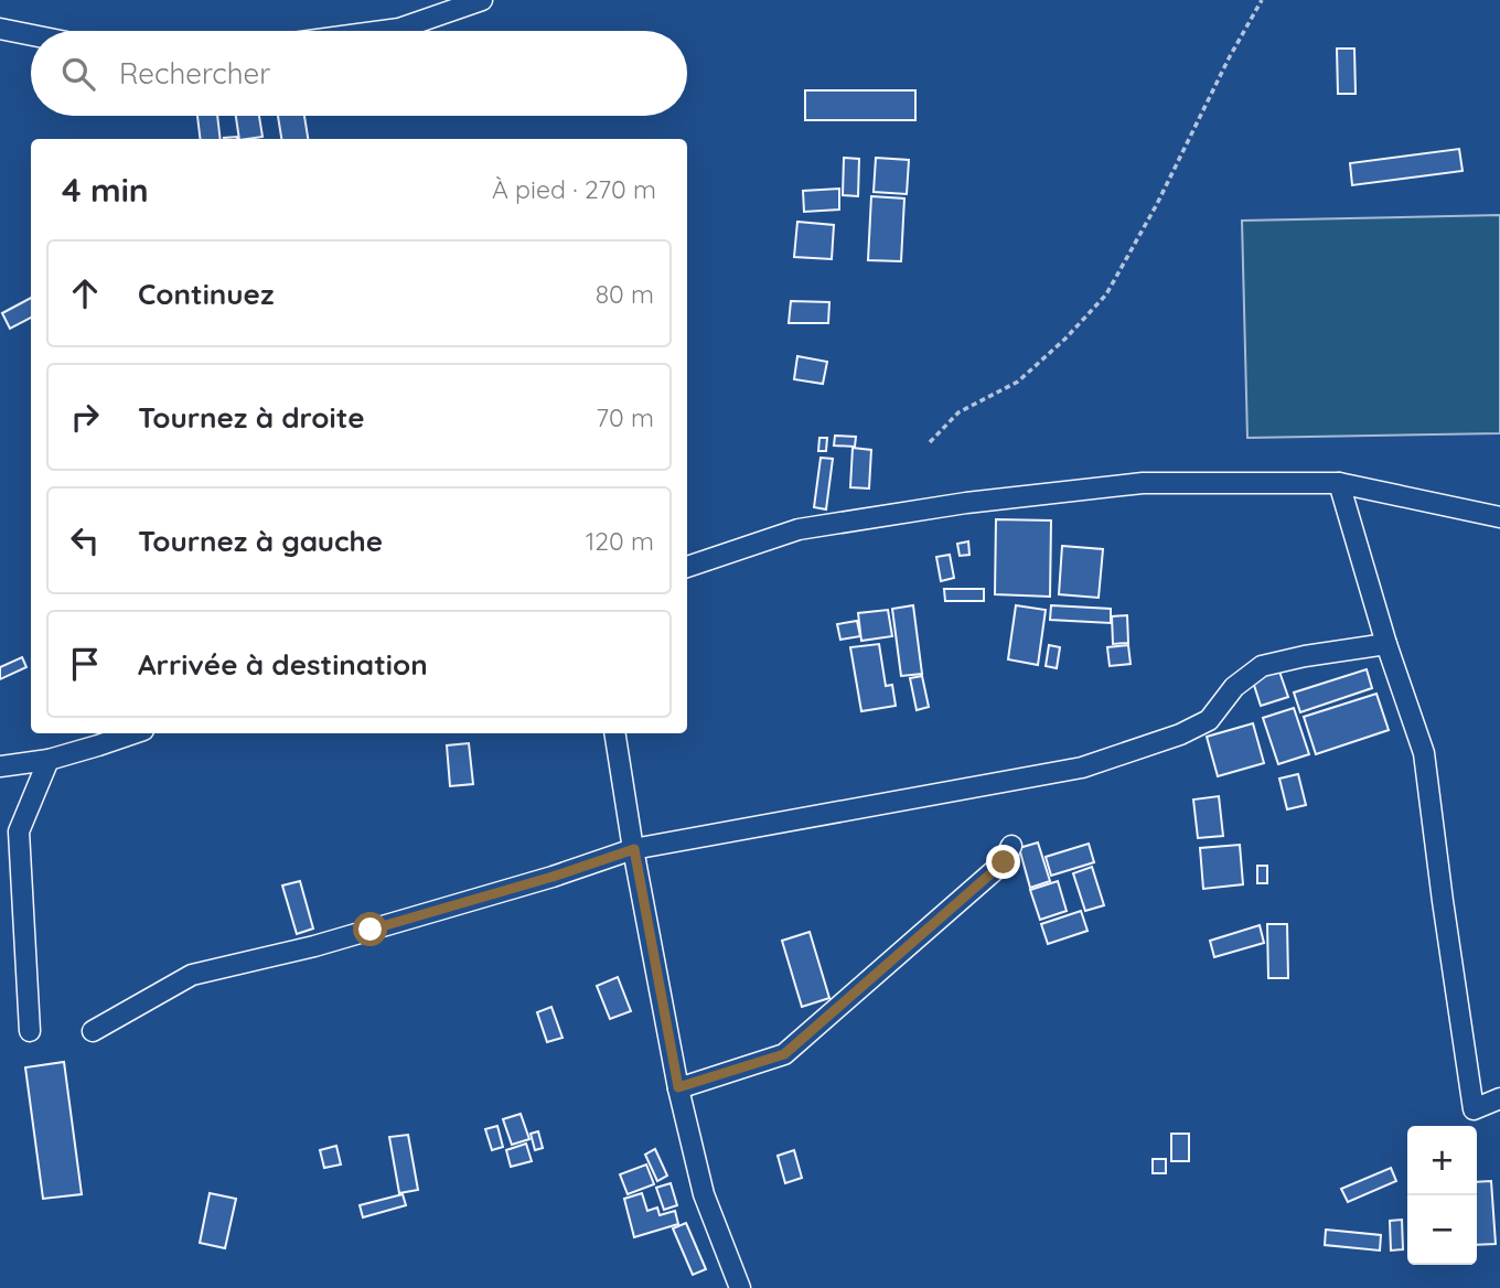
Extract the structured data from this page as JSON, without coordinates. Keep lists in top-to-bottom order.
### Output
{
  "page": {
    "search": "Rechercher",
    "heading": ["4 min", "À pied · 270 m"],
    "list": [
      ["Continuez", "80 m"],
      ["Tournez à droite", "70 m"],
      ["Tournez à gauche", "120 m"],
      "Arrivée à destination"
    ],
    "map_buttons": ["+", "−"]
  }
}
